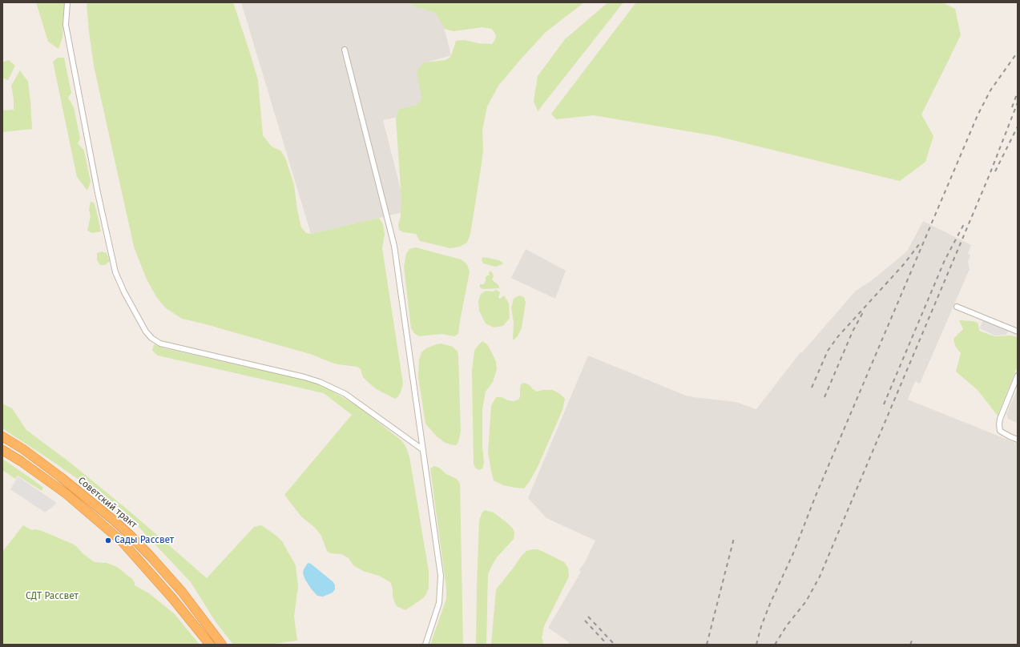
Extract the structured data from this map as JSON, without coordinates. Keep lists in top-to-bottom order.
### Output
{
  "streets": {
    "highway": ["Советский тракт"]
  },
  "parks": ["СДТ Рассвет"],
  "places": ["Сады Рассвет"]
}
